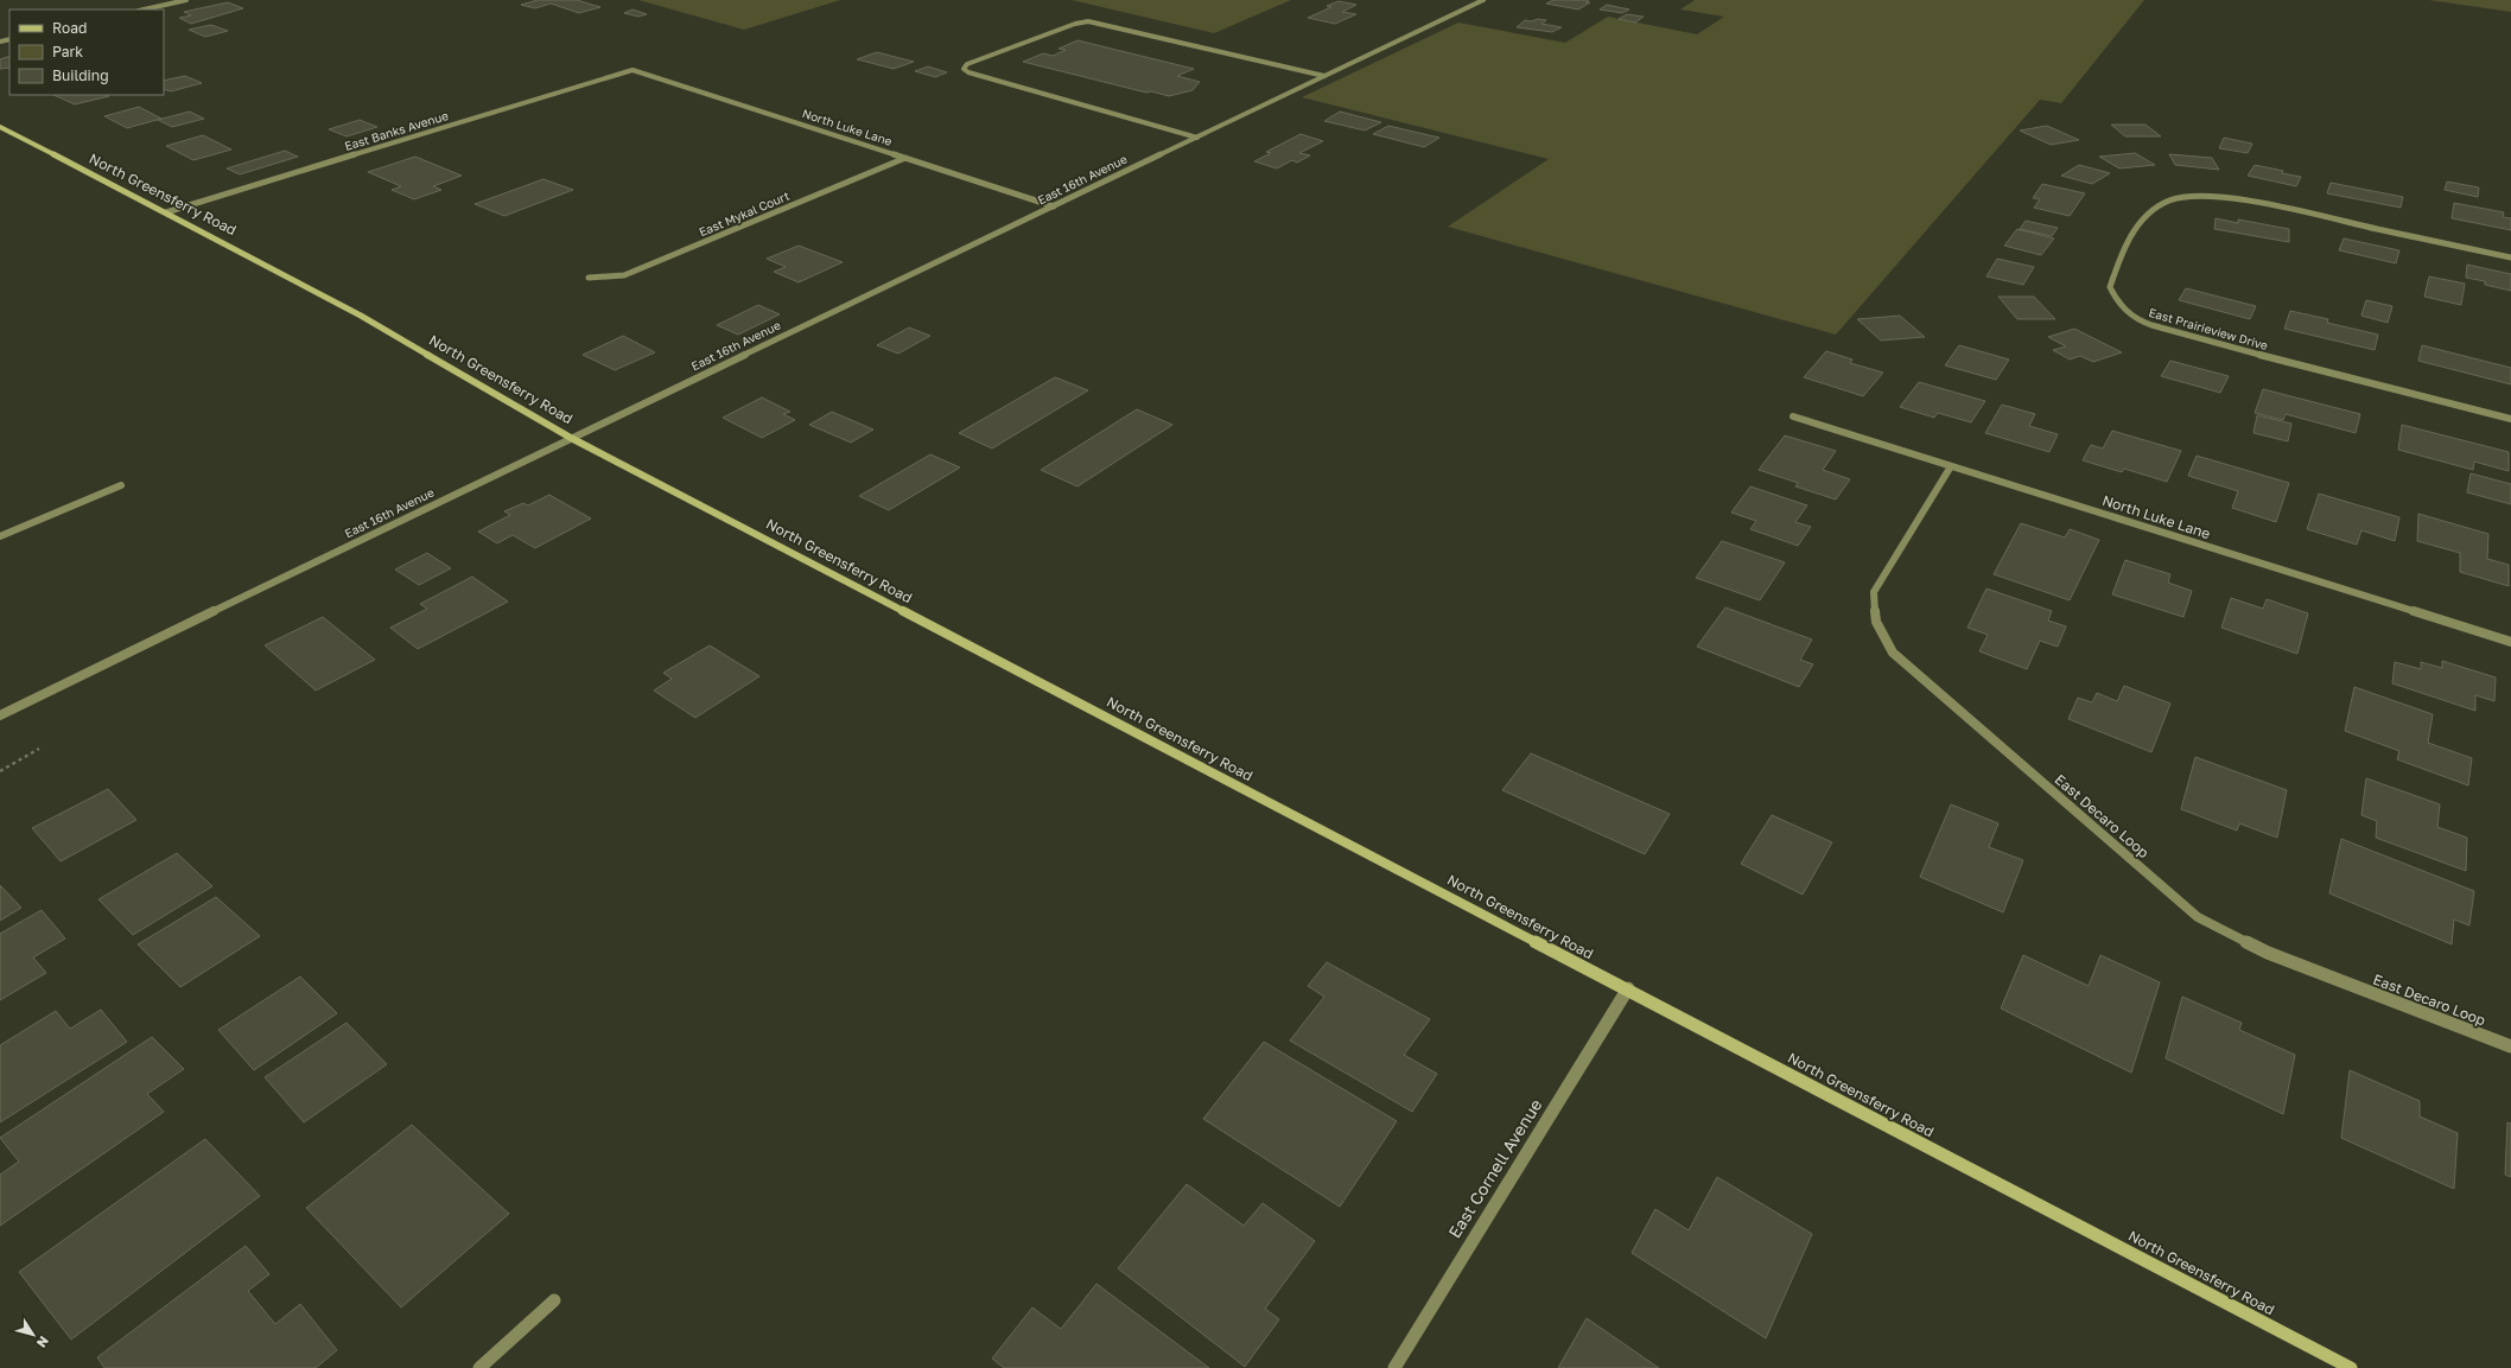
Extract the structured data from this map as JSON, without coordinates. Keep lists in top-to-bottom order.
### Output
{
  "streets": {
    "main road": ["North Greensferry Road"],
    "street": [
      "North Luke Lane",
      "East Banks Avenue",
      "East 16th Avenue",
      "East Mykal Court",
      "East Prairieview Drive",
      "East Decaro Loop",
      "East Cornell Avenue"
    ]
  },
  "crossings": [
    ["North Luke Lane", "East Banks Avenue"],
    ["North Luke Lane", "East 16th Avenue"],
    ["North Luke Lane", "East Mykal Court"],
    ["North Luke Lane", "East Decaro Loop"],
    ["East Banks Avenue", "North Greensferry Road"],
    ["East 16th Avenue", "North Greensferry Road"],
    ["North Greensferry Road", "East Cornell Avenue"]
  ],
  "legend": ["Road", "Park", "Building"],
  "north": "bottom right"
}
